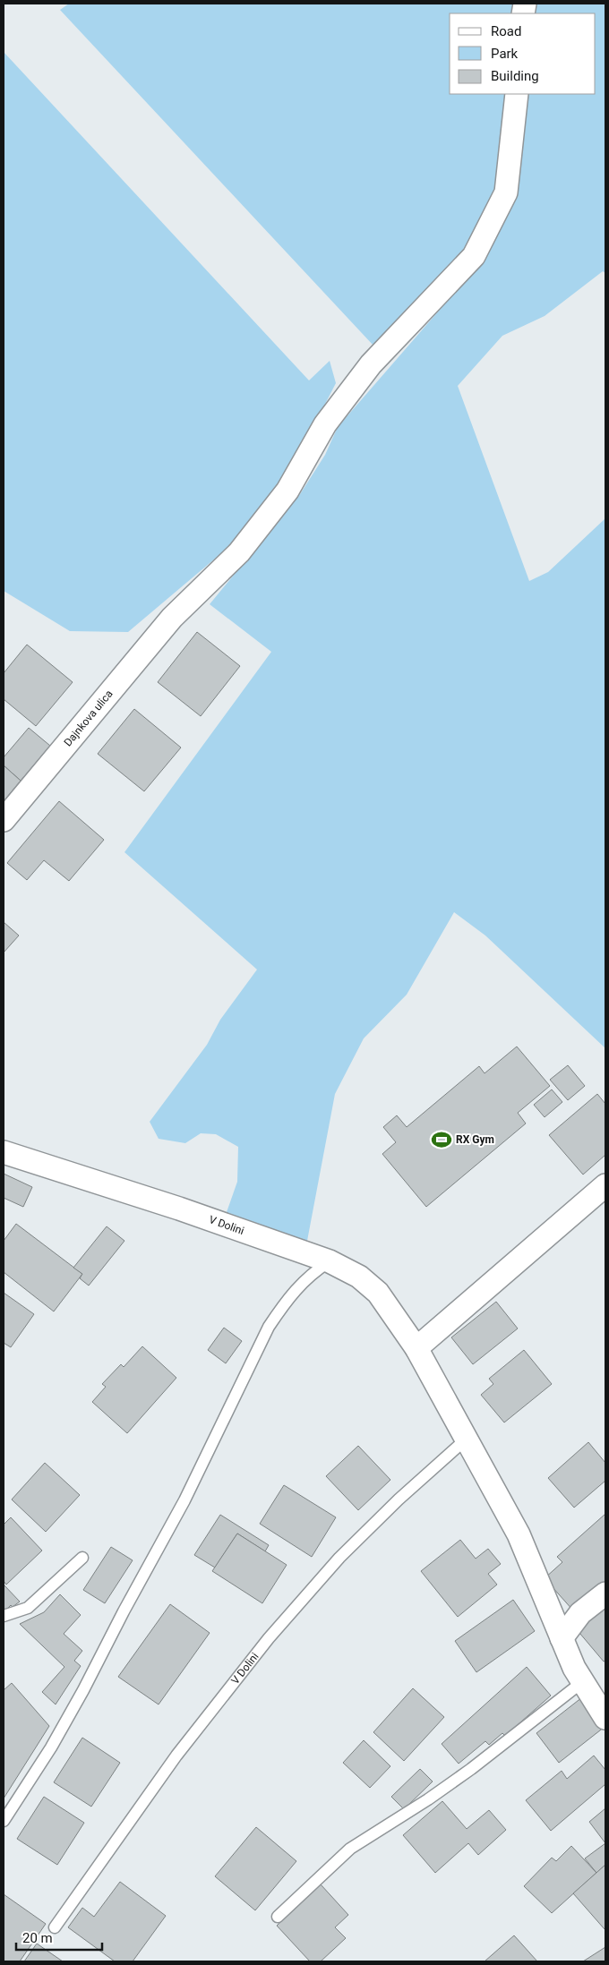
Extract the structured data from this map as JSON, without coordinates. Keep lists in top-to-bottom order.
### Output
{
  "streets": {
    "street": ["Dajnkova ulica", "V Dolini"]
  },
  "places": {
    "sports": ["RX Gym"]
  },
  "legend": ["Road", "Park", "Building"],
  "scale_bar": "20 m"
}
